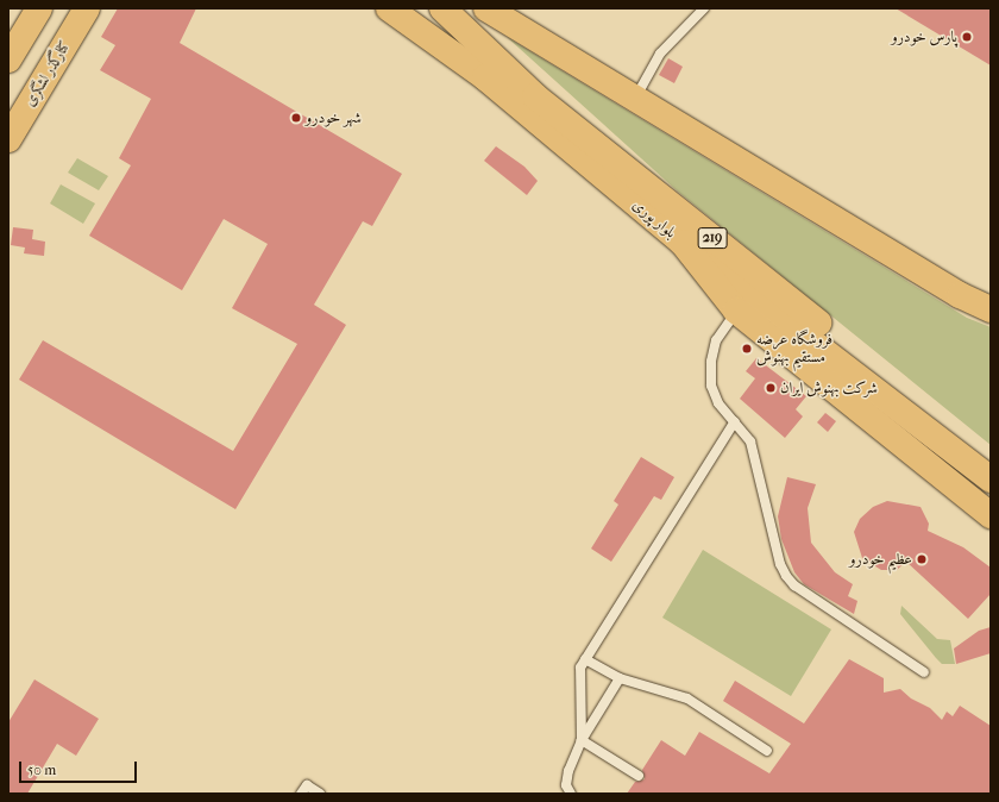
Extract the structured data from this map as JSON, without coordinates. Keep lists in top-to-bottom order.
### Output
{
  "streets": {
    "main road": ["کنارگذر لشگری", "بلوار پوری", "219"]
  },
  "places": [
    "پارس خودرو",
    "شهر خودرو",
    "فروشگاه عرضه مستقیم بهنوش",
    "شرکت بهنوش ایران",
    "عظیم خودرو"
  ],
  "scale_bar": "50 m"
}
